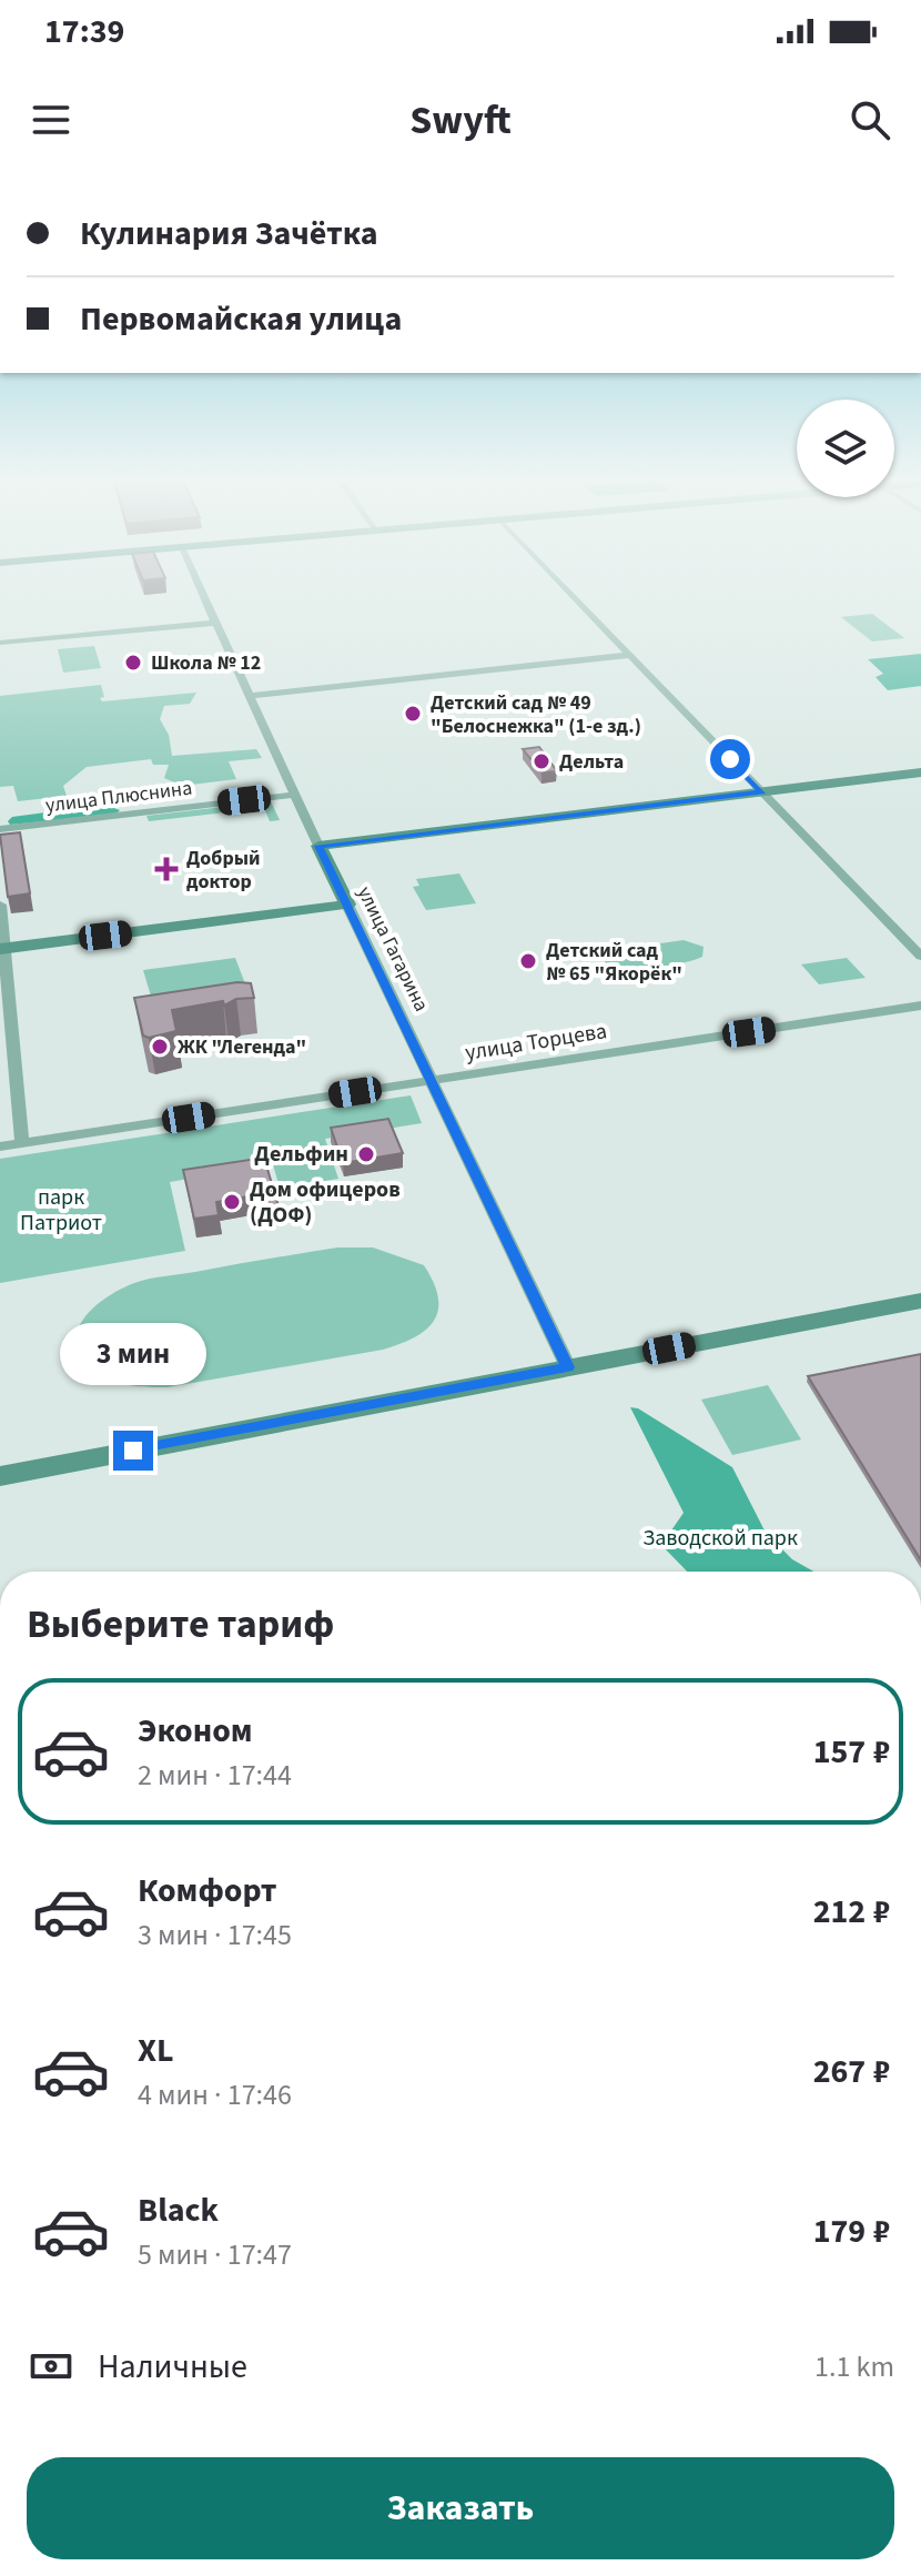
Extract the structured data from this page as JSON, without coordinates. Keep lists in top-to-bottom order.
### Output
{
  "streets": {
    "street": ["улица Плюснина", "улица Гагарина", "улица Торцева"]
  },
  "crossings": [
    ["улица Плюснина", "улица Гагарина"],
    ["улица Гагарина", "улица Торцева"]
  ],
  "parks": ["парк Патриот", "Заводской парк"],
  "places": {
    "other": [
      "Школа № 12",
      "Детский сад № 49 \"Белоснежка\" (1-е зд.)",
      "Дельта",
      "Детский сад № 65 \"Якорёк\"",
      "ЖК \"Легенда\"",
      "Дельфин",
      "Дом офицеров (ДОФ)"
    ],
    "health": ["Добрый доктор"]
  },
  "page": {
    "status": "17:39",
    "header": "Swyft",
    "banner": ["Кулинария Зачётка", "Первомайская улица"],
    "bubble": "3 мин",
    "heading": "Выберите тариф",
    "list": [
      {
        "name": "Эконом",
        "note": "2 мин · 17:44",
        "value": "157 ₽"
      },
      {
        "name": "Комфорт",
        "note": "3 мин · 17:45",
        "value": "212 ₽"
      },
      {
        "name": "XL",
        "note": "4 мин · 17:46",
        "value": "267 ₽"
      },
      {
        "name": "Black",
        "note": "5 мин · 17:47",
        "value": "179 ₽"
      }
    ],
    "pay": ["Наличные", "1.1 km"],
    "buttons": "Заказать"
  }
}
